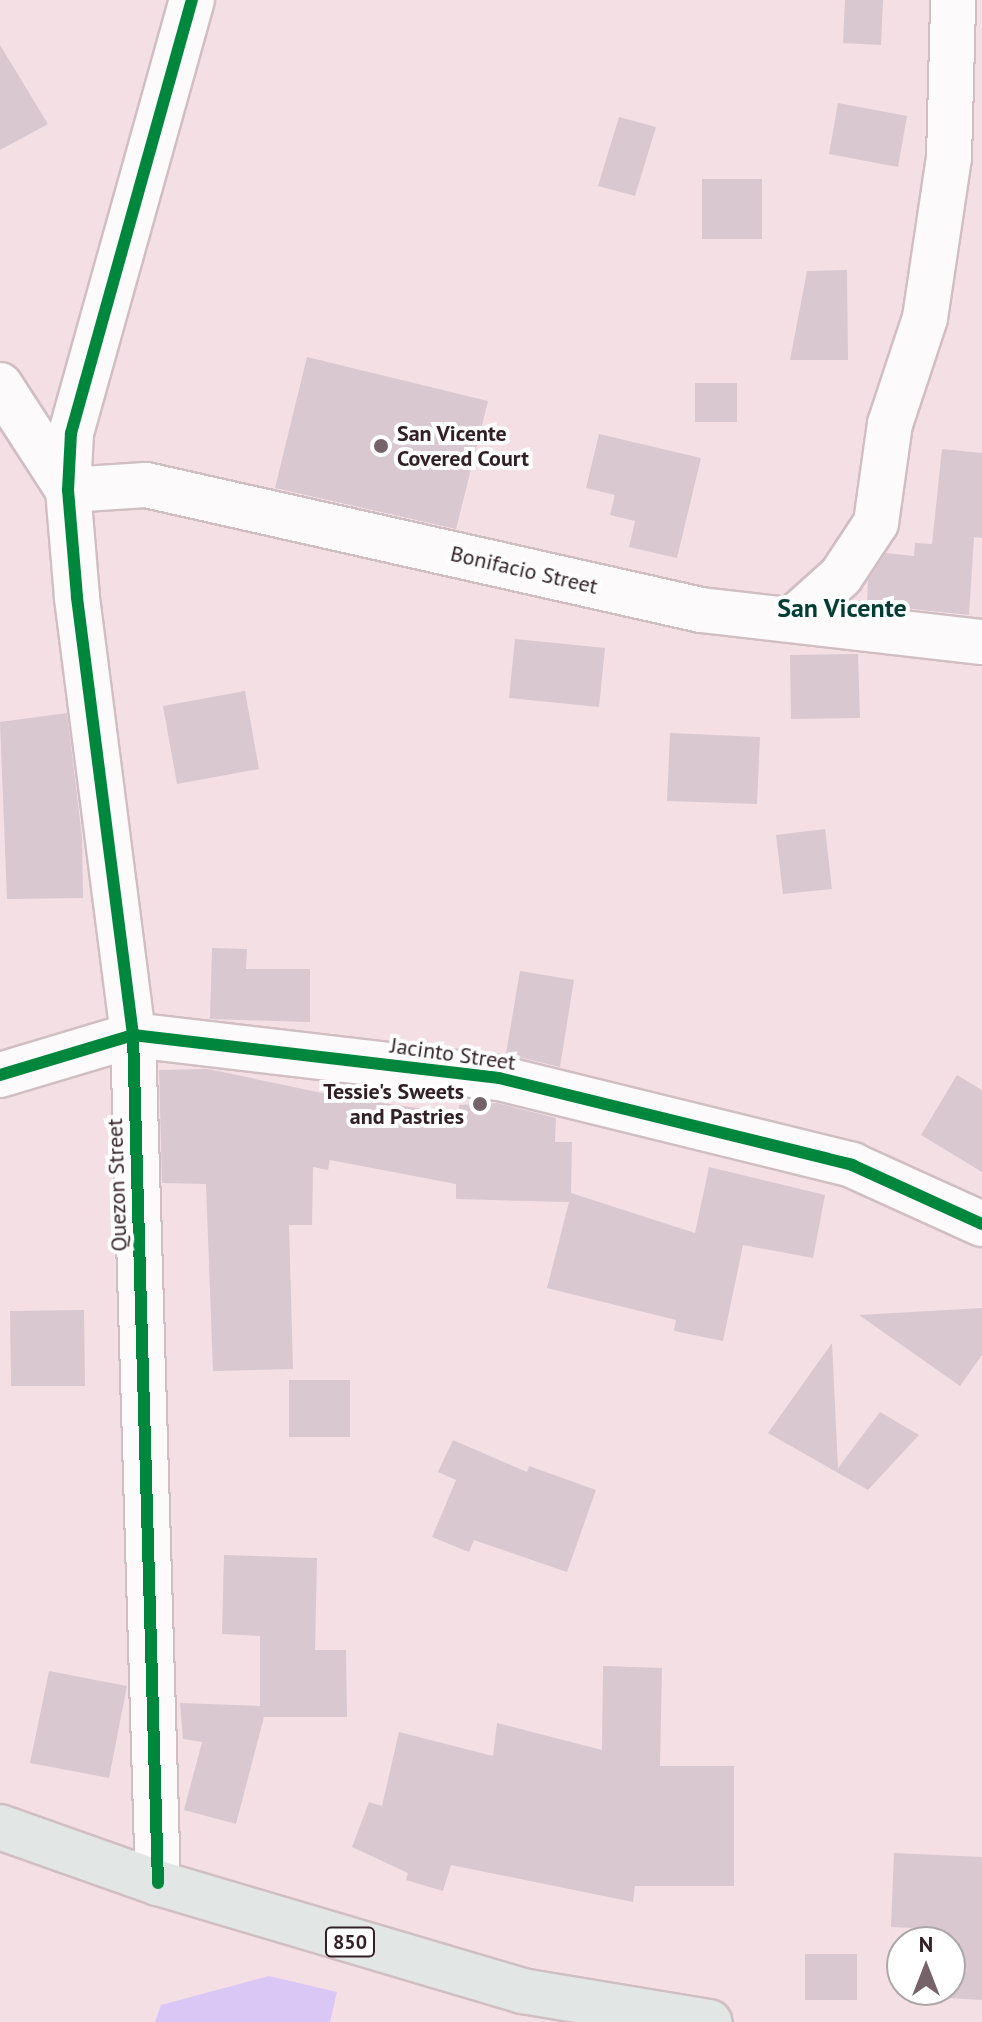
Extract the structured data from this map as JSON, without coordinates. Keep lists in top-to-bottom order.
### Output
{
  "streets": {
    "main road": ["850"],
    "street": ["Bonifacio Street", "Jacinto Street", "Quezon Street"]
  },
  "crossings": [
    ["Bonifacio Street", "Quezon Street"],
    ["Jacinto Street", "Quezon Street"],
    ["Quezon Street", "850"]
  ],
  "districts": ["San Vicente"],
  "places": ["San Vicente Covered Court", "Tessie's Sweets and Pastries"],
  "north": "top"
}
